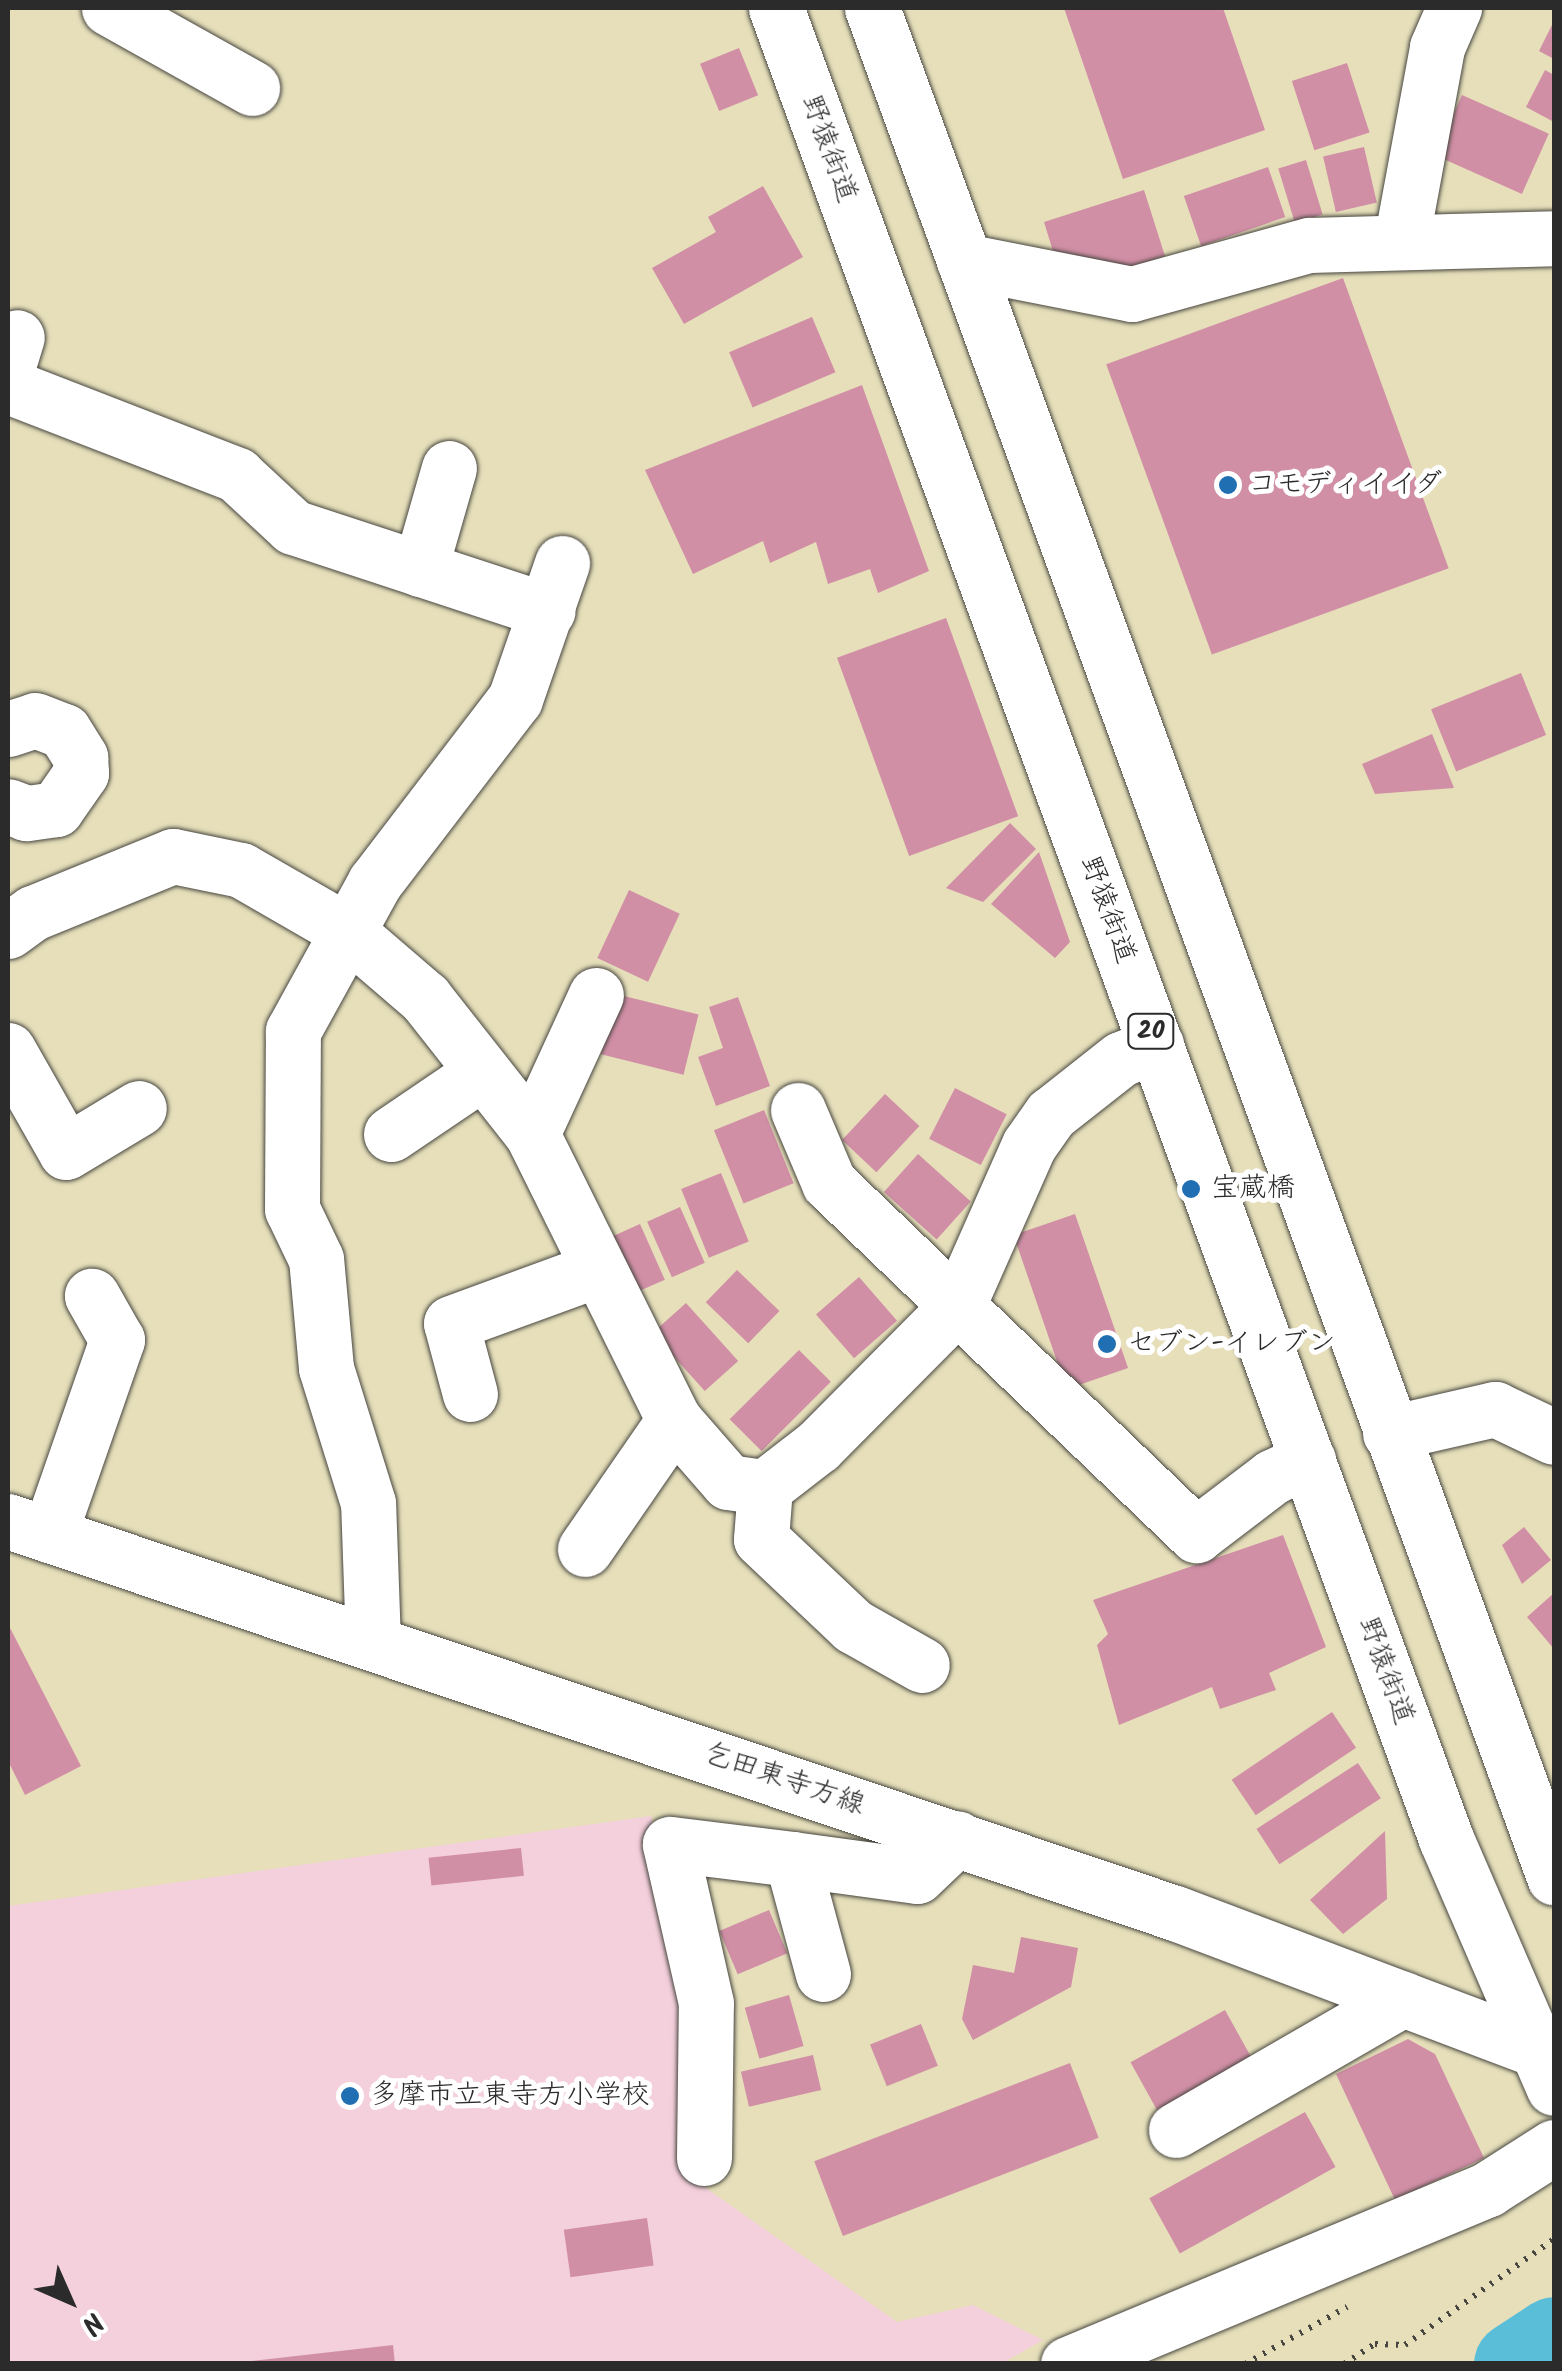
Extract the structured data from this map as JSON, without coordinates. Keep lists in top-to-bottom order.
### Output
{
  "streets": {
    "main road": ["野猿街道", "20", "乞田東寺方線"]
  },
  "crossings": [
    ["野猿街道", "乞田東寺方線"]
  ],
  "places": [
    "コモディイイダ",
    "宝蔵橋",
    "セブン-イレブン",
    "多摩市立東寺方小学校"
  ],
  "north": "bottom right"
}
